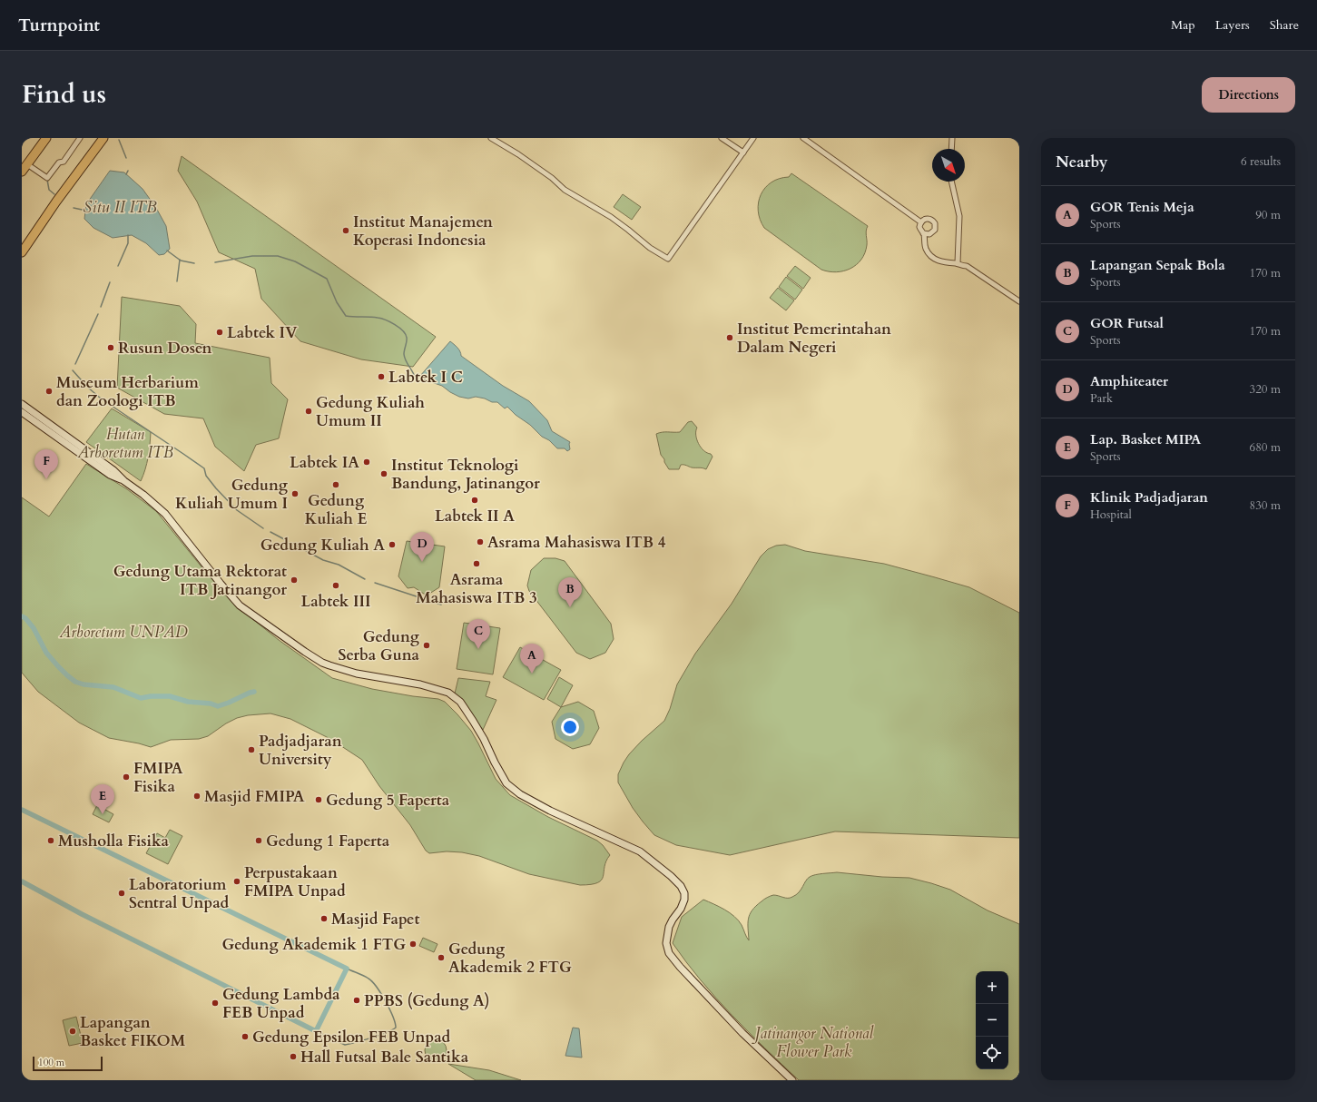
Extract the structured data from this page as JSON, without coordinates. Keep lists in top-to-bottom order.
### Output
{
  "water": ["Situ II ITB"],
  "parks": ["Hutan Arboretum ITB", "Arboretum UNPAD", "Jatinangor National Flower Park"],
  "places": [
    "Institut Manajemen Koperasi Indonesia",
    "Labtek IV",
    "Institut Pemerintahan Dalam Negeri",
    "Rusun Dosen",
    "Labtek I C",
    "Museum Herbarium dan Zoologi ITB",
    "Gedung Kuliah Umum II",
    "Labtek IA",
    "Institut Teknologi Bandung, Jatinangor",
    "Gedung Kuliah E",
    "Gedung Kuliah Umum I",
    "Labtek II A",
    "Asrama Mahasiswa ITB 4",
    "Gedung Kuliah A",
    "Asrama Mahasiswa ITB 3",
    "Gedung Utama Rektorat ITB Jatinangor",
    "Labtek III",
    "Gedung Serba Guna",
    "Padjadjaran University",
    "FMIPA Fisika",
    "Masjid FMIPA",
    "Gedung 5 Faperta",
    "Musholla Fisika",
    "Gedung 1 Faperta",
    "Perpustakaan FMIPA Unpad",
    "Laboratorium Sentral Unpad",
    "Masjid Fapet",
    "Gedung Akademik 1 FTG",
    "Gedung Akademik 2 FTG",
    "PPBS (Gedung A)",
    "Gedung Lambda FEB Unpad",
    "Lapangan Basket FIKOM",
    "Gedung Epsilon FEB Unpad",
    "Hall Futsal Bale Santika"
  ],
  "scale_bar": "100 m",
  "north": "bottom right",
  "page": {
    "header": "Turnpoint",
    "nav": ["Map", "Layers", "Share"],
    "title": "Find us",
    "buttons": "Directions",
    "heading": ["Nearby", "6 results"],
    "list": [
      {
        "mark": "A",
        "name": "GOR Tenis Meja",
        "note": "Sports",
        "value": "90 m"
      },
      {
        "mark": "B",
        "name": "Lapangan Sepak Bola",
        "note": "Sports",
        "value": "170 m"
      },
      {
        "mark": "C",
        "name": "GOR Futsal",
        "note": "Sports",
        "value": "170 m"
      },
      {
        "mark": "D",
        "name": "Amphiteater",
        "note": "Park",
        "value": "320 m"
      },
      {
        "mark": "E",
        "name": "Lap. Basket MIPA",
        "note": "Sports",
        "value": "680 m"
      },
      {
        "mark": "F",
        "name": "Klinik Padjadjaran",
        "note": "Hospital",
        "value": "830 m"
      }
    ],
    "pins": [
      "F",
      "D",
      "B",
      "C",
      "A",
      "E"
    ],
    "map_buttons": ["+", "−"],
    "scale": "100 m"
  }
}
